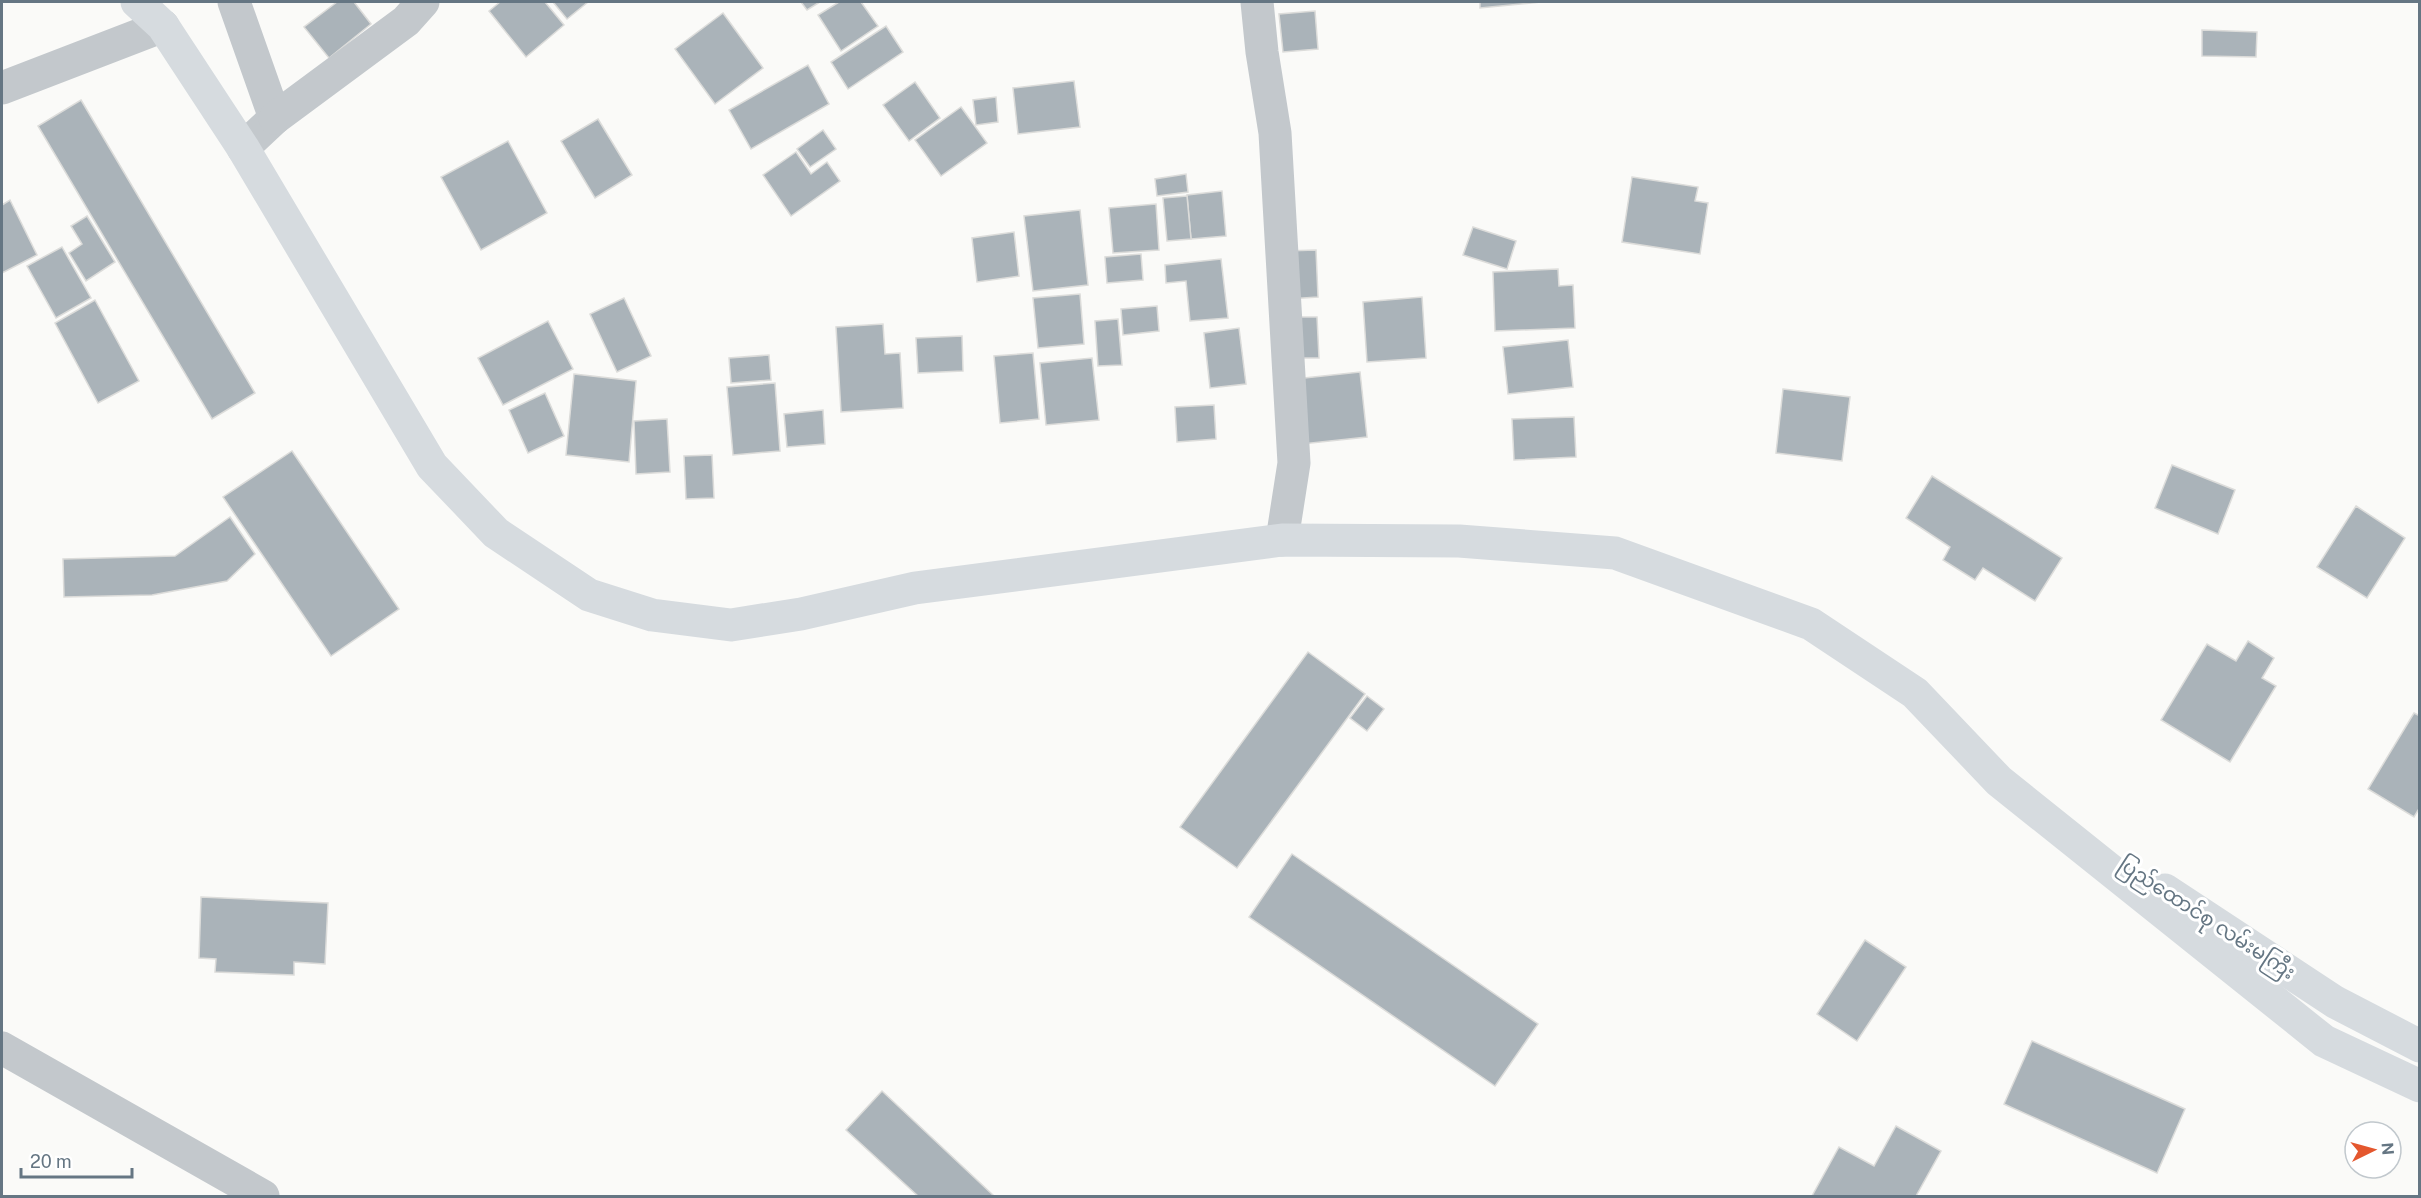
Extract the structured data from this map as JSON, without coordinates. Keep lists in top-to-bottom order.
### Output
{
  "streets": {
    "main road": ["ပြည်ထောင်စု လမ်းမကြီး"]
  },
  "scale_bar": "20 m",
  "north": "right"
}
